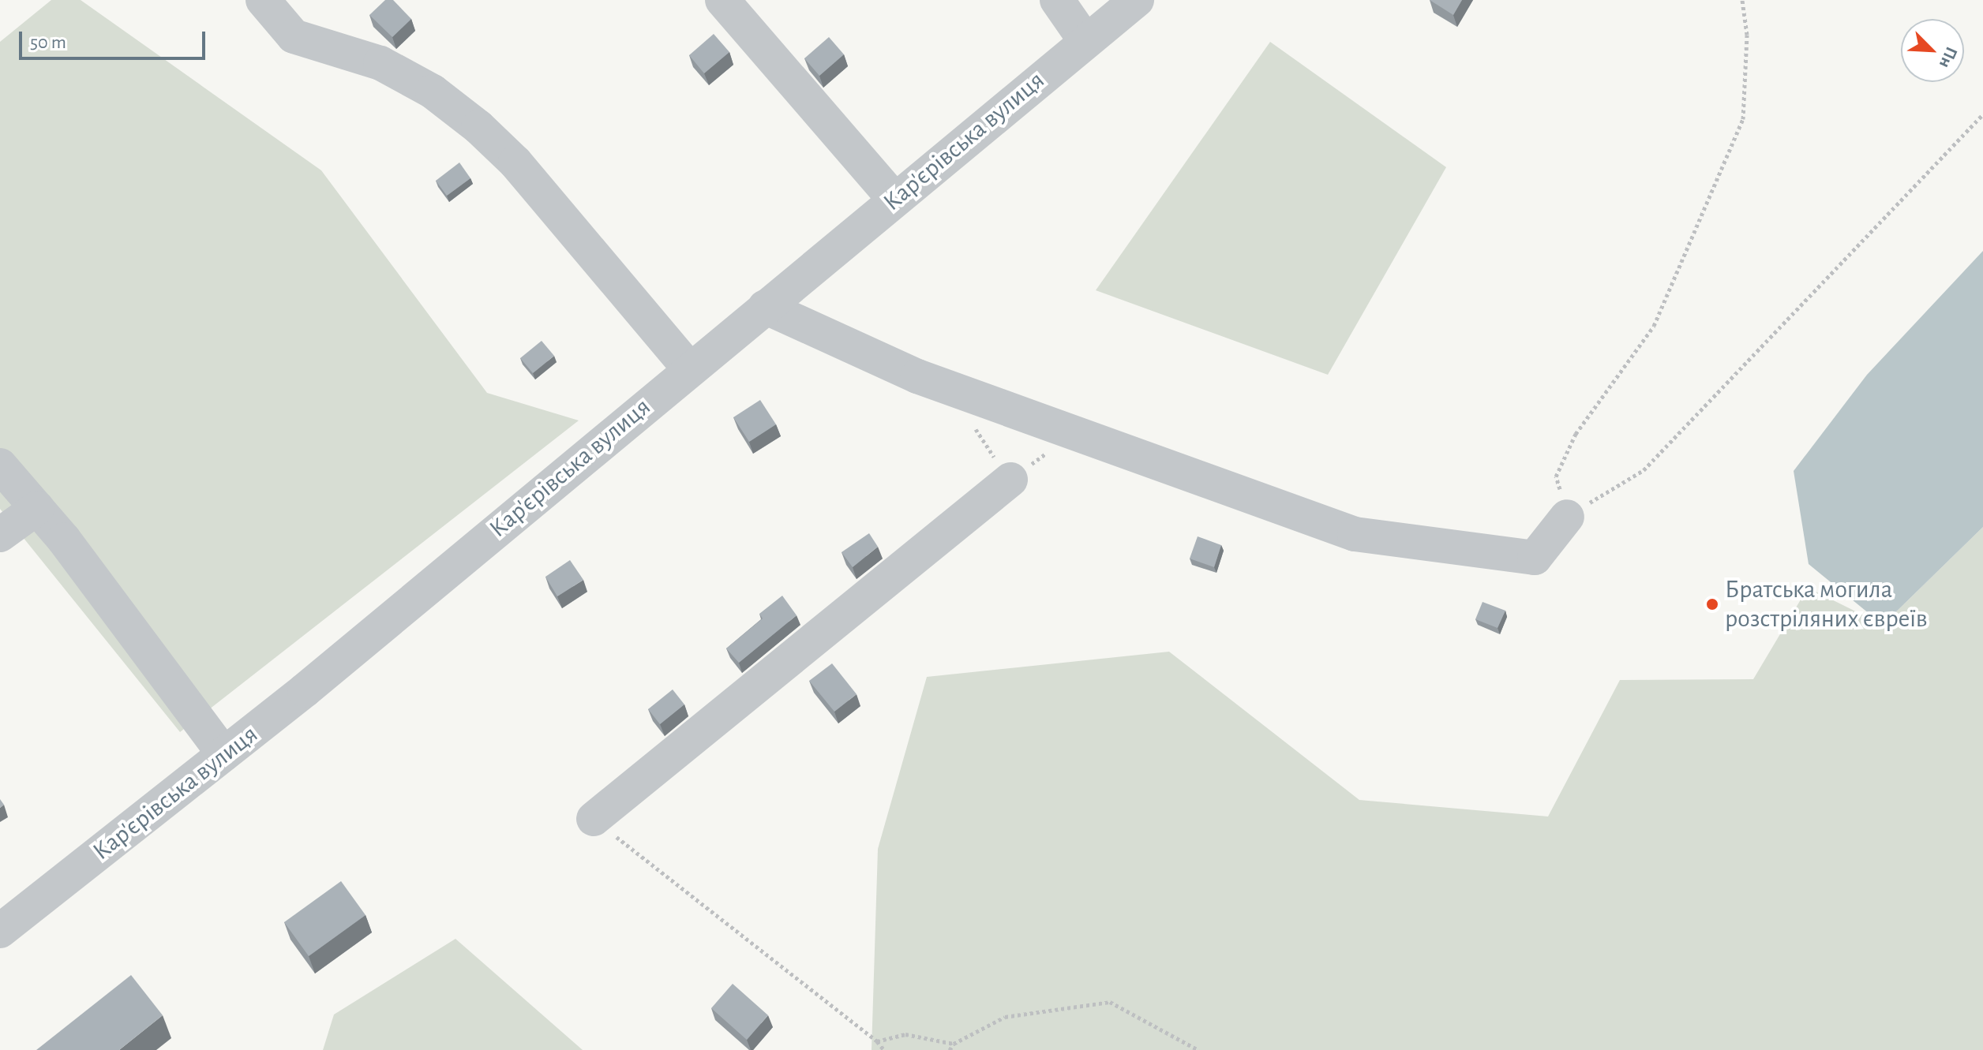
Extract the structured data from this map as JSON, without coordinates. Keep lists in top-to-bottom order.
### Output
{
  "streets": {
    "street": ["Кар'єрівська вулиця"]
  },
  "places": ["Братська могила розстріляних євреїв"],
  "scale_bar": "50 m",
  "north": "bottom right"
}
